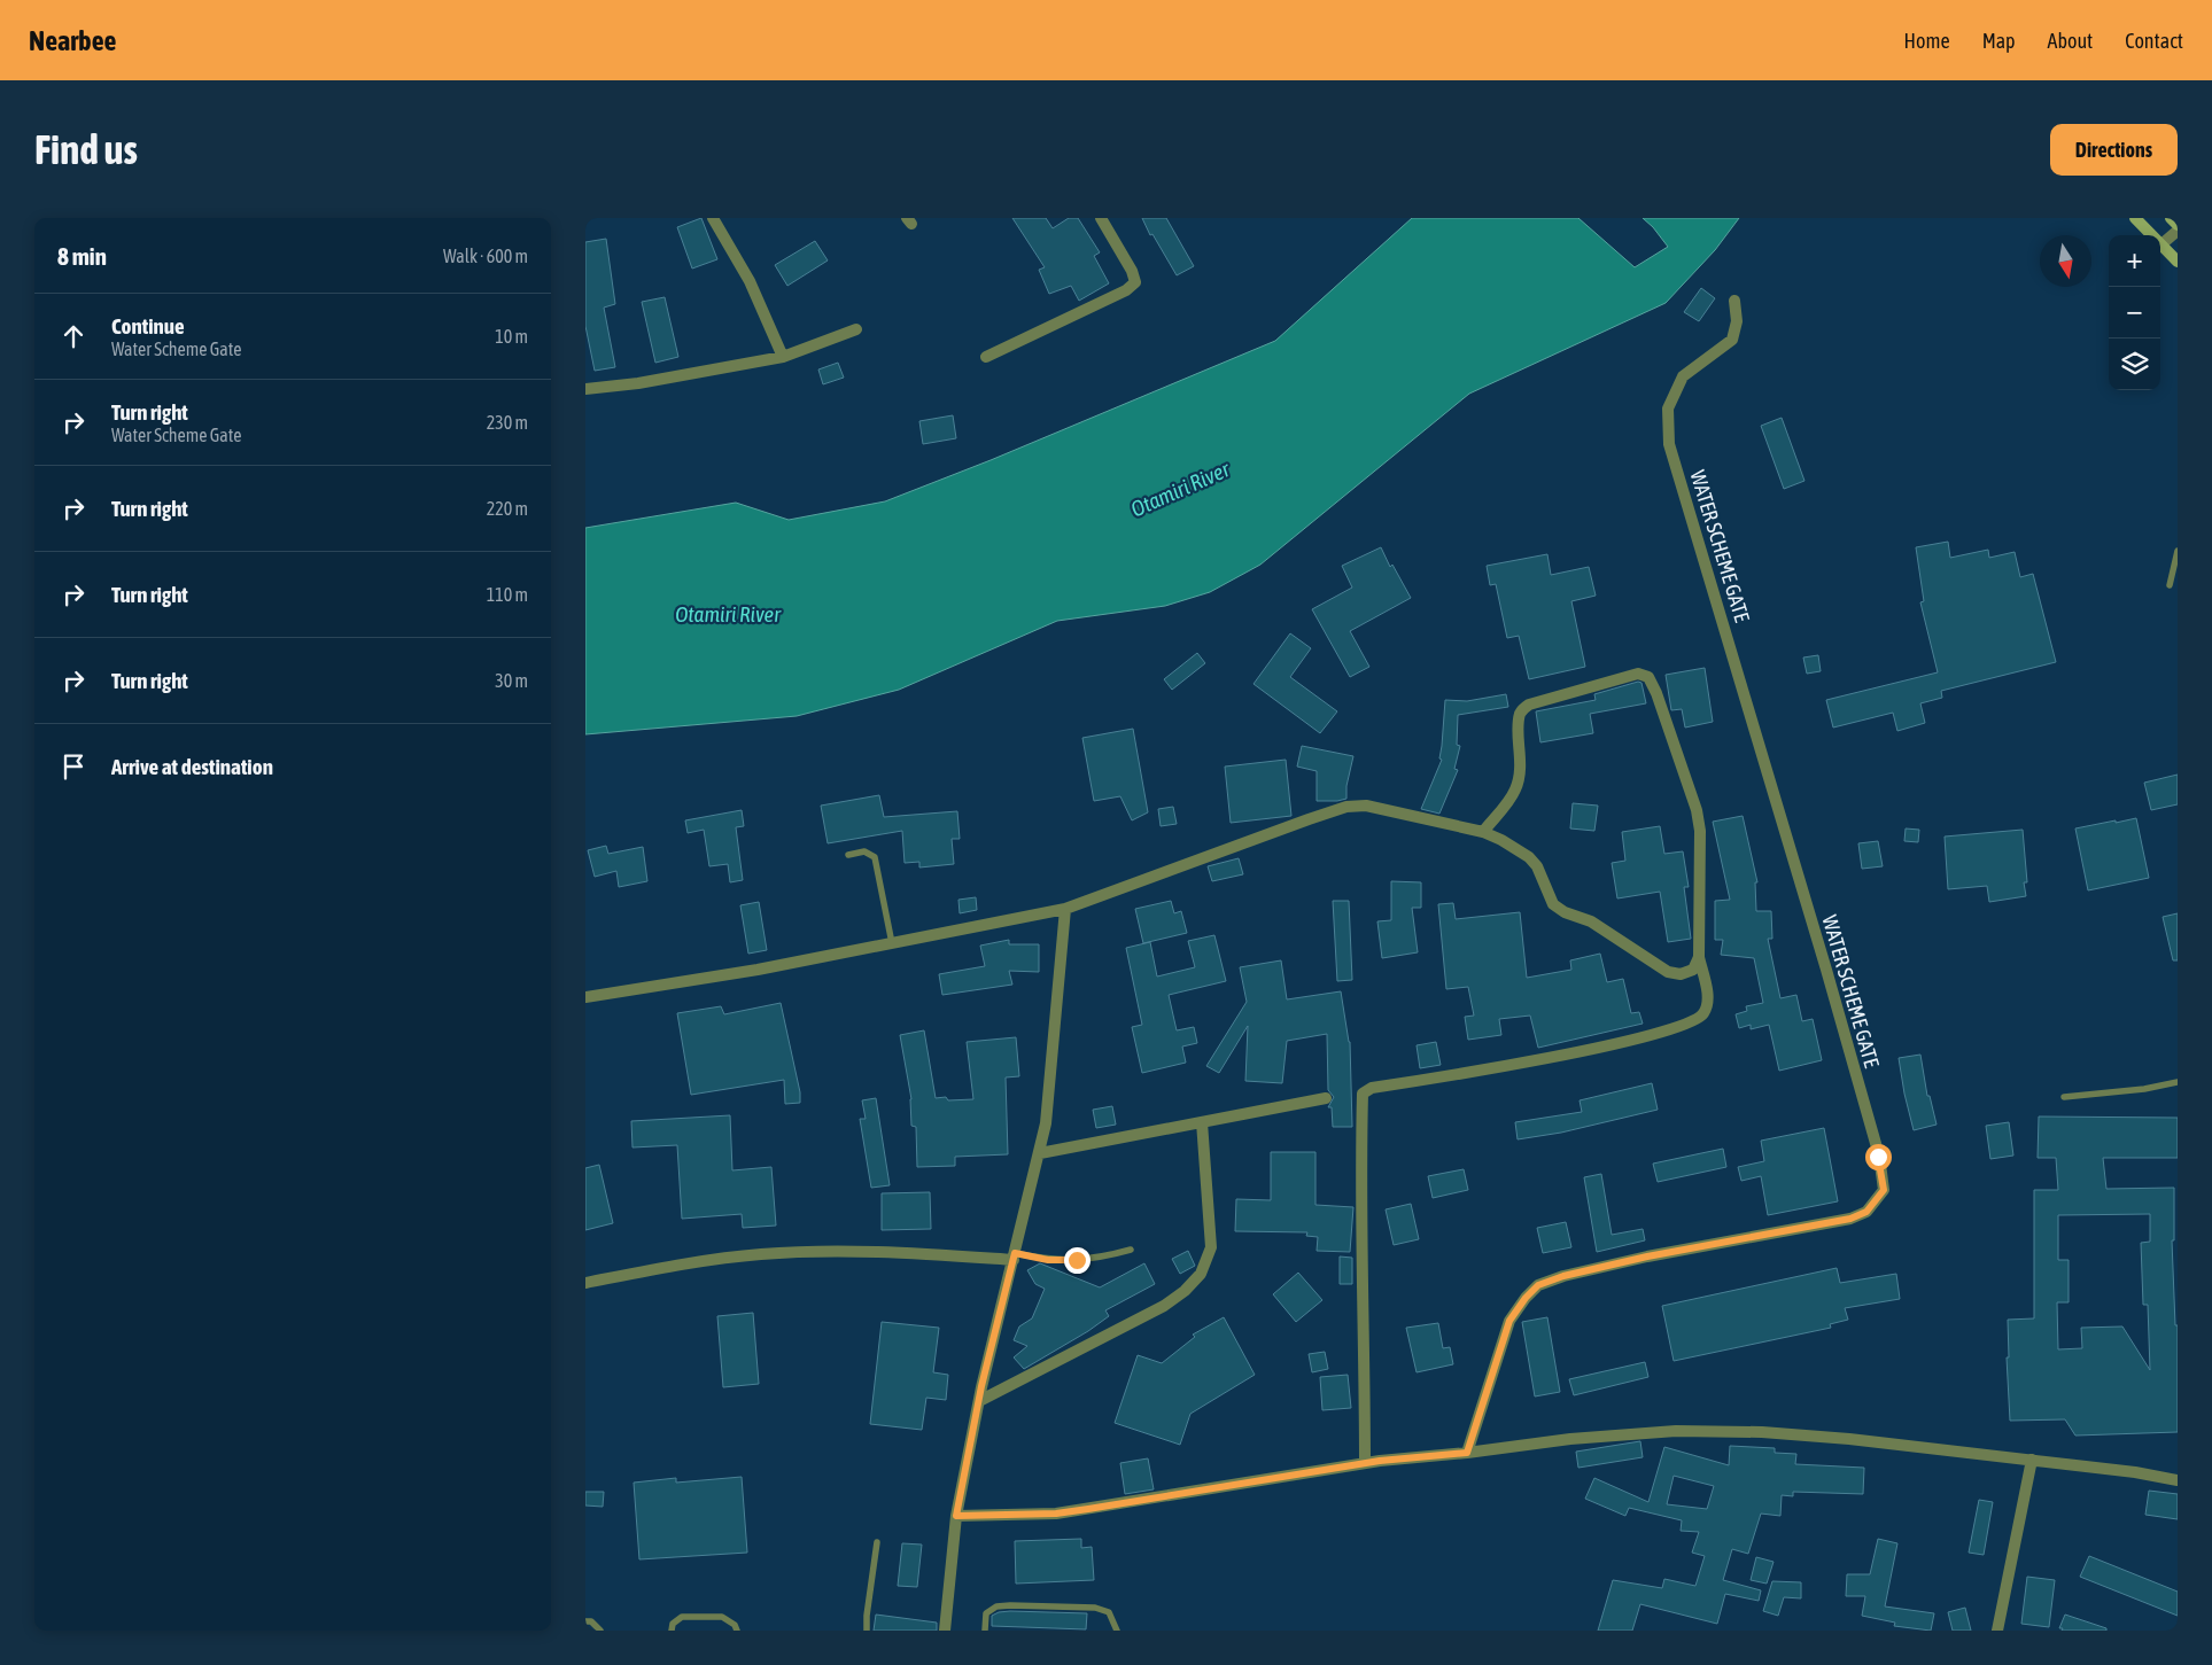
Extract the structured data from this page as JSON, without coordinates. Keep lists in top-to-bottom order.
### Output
{
  "streets": {
    "street": ["WATER SCHEME GATE"]
  },
  "water": ["Otamiri River"],
  "north": "bottom",
  "page": {
    "header": "Nearbee",
    "nav": [
      "Home",
      "Map",
      "About",
      "Contact"
    ],
    "buttons": "Directions",
    "title": "Find us",
    "heading": ["8 min", "Walk · 600 m"],
    "map_buttons": ["+", "−"],
    "list": [
      ["Continue", "Water Scheme Gate", "10 m"],
      ["Turn right", "Water Scheme Gate", "230 m"],
      ["Turn right", "220 m"],
      ["Turn right", "110 m"],
      ["Turn right", "30 m"],
      "Arrive at destination"
    ]
  }
}
